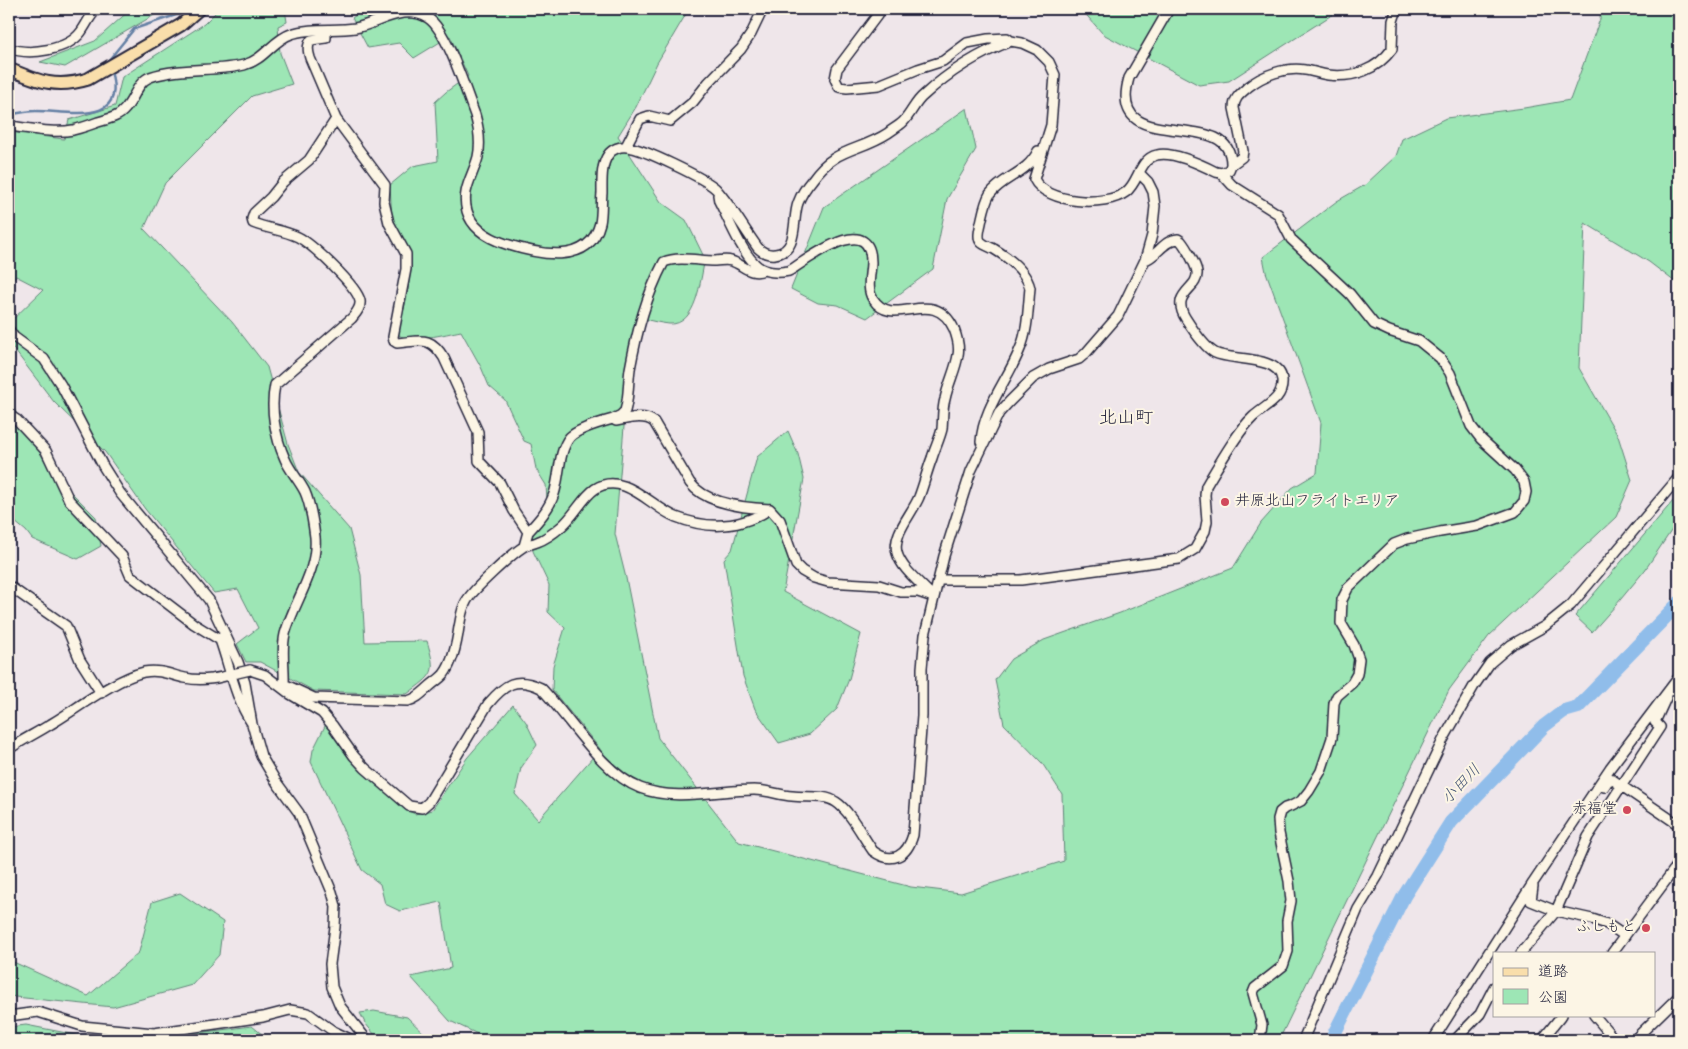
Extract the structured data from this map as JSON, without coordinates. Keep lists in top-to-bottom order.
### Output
{
  "districts": ["北山町"],
  "water": ["小田川"],
  "places": ["井原北山フライトエリア", "赤福堂", "ふしもと"],
  "legend": ["道路", "公園"]
}
